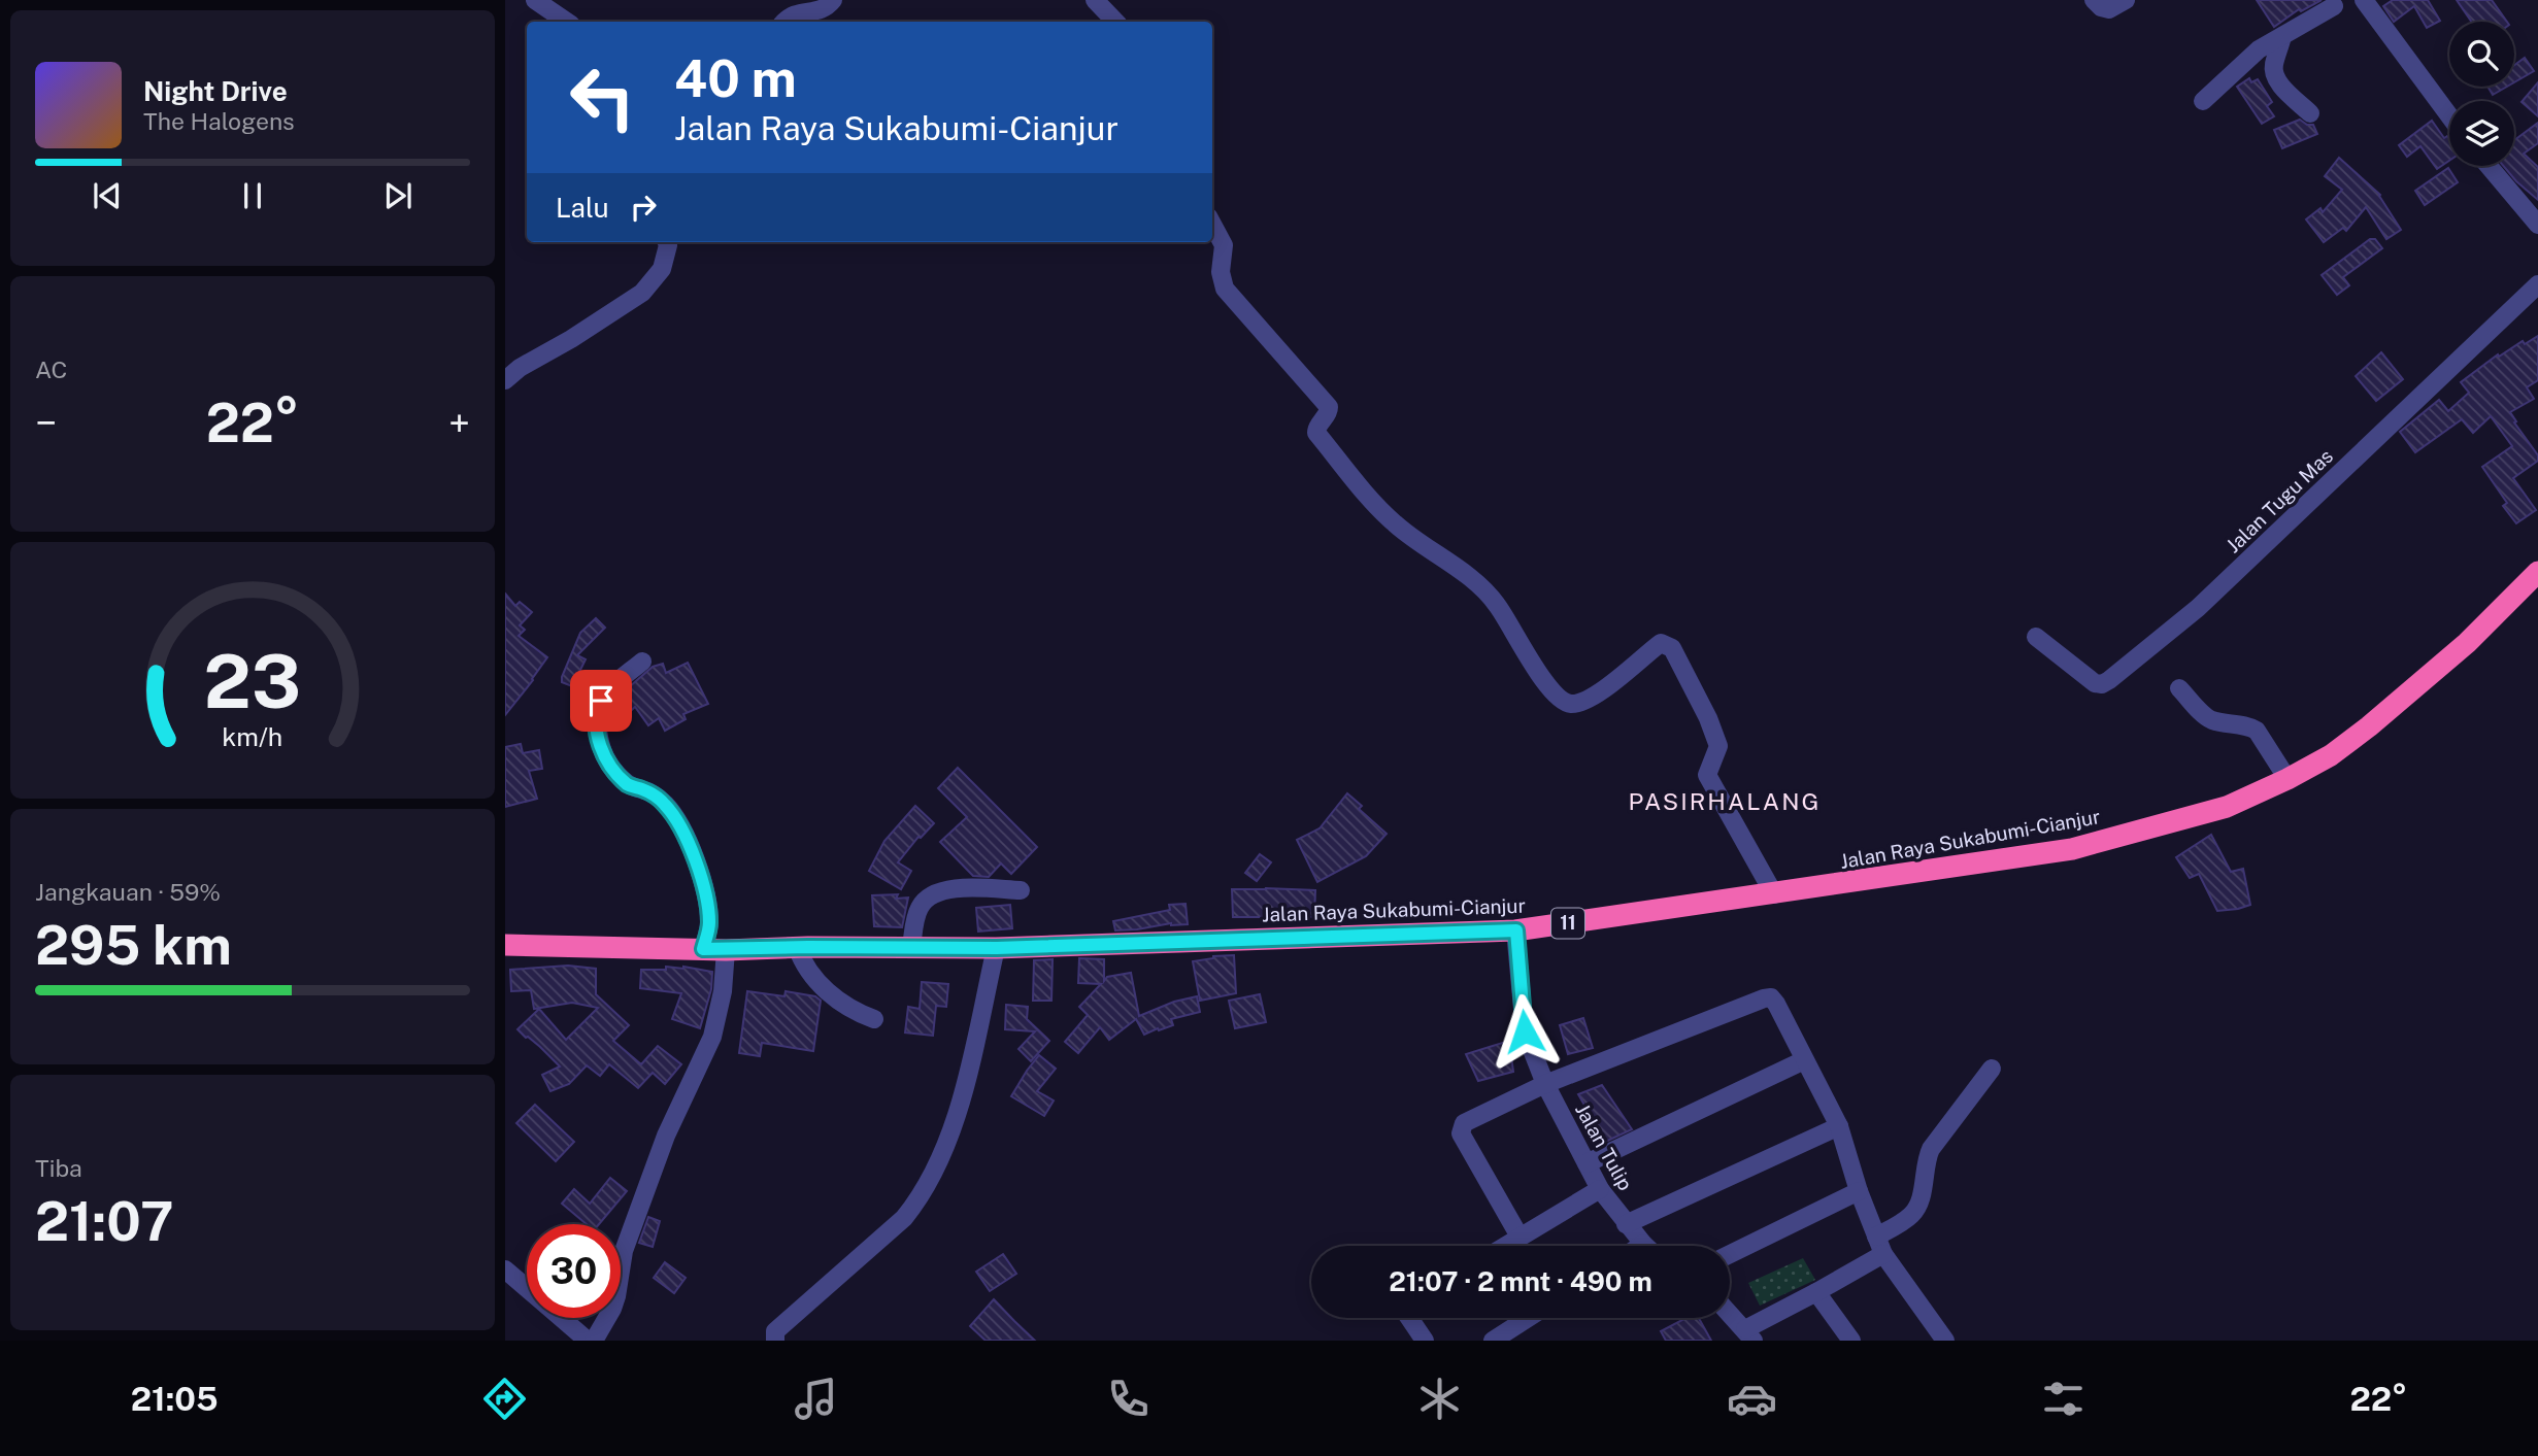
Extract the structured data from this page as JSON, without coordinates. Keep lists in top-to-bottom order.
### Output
{
  "streets": {
    "highway": ["Jalan Raya Sukabumi-Cianjur", "11"],
    "street": ["Jalan Tugu Mas", "Jalan Tulip"]
  },
  "crossings": [
    ["Jalan Raya Sukabumi-Cianjur", "Jalan Tulip"]
  ],
  "districts": ["PASIRHALANG"],
  "page": {
    "turn": ["40 m", "Jalan Raya Sukabumi-Cianjur"],
    "song": ["Night Drive", "The Halogens"],
    "then": "Lalu",
    "tile": [
      "AC",
      ["Jangkauan · 59%", "295 km"],
      ["Tiba", "21:07"]
    ],
    "heat": ["−", "22°", "+"],
    "limit": "30",
    "trip": "21:07 · 2 mnt · 490 m",
    "tabs": ["21:05", "22°"],
    "gauge": ["23", "km/h"]
  }
}
